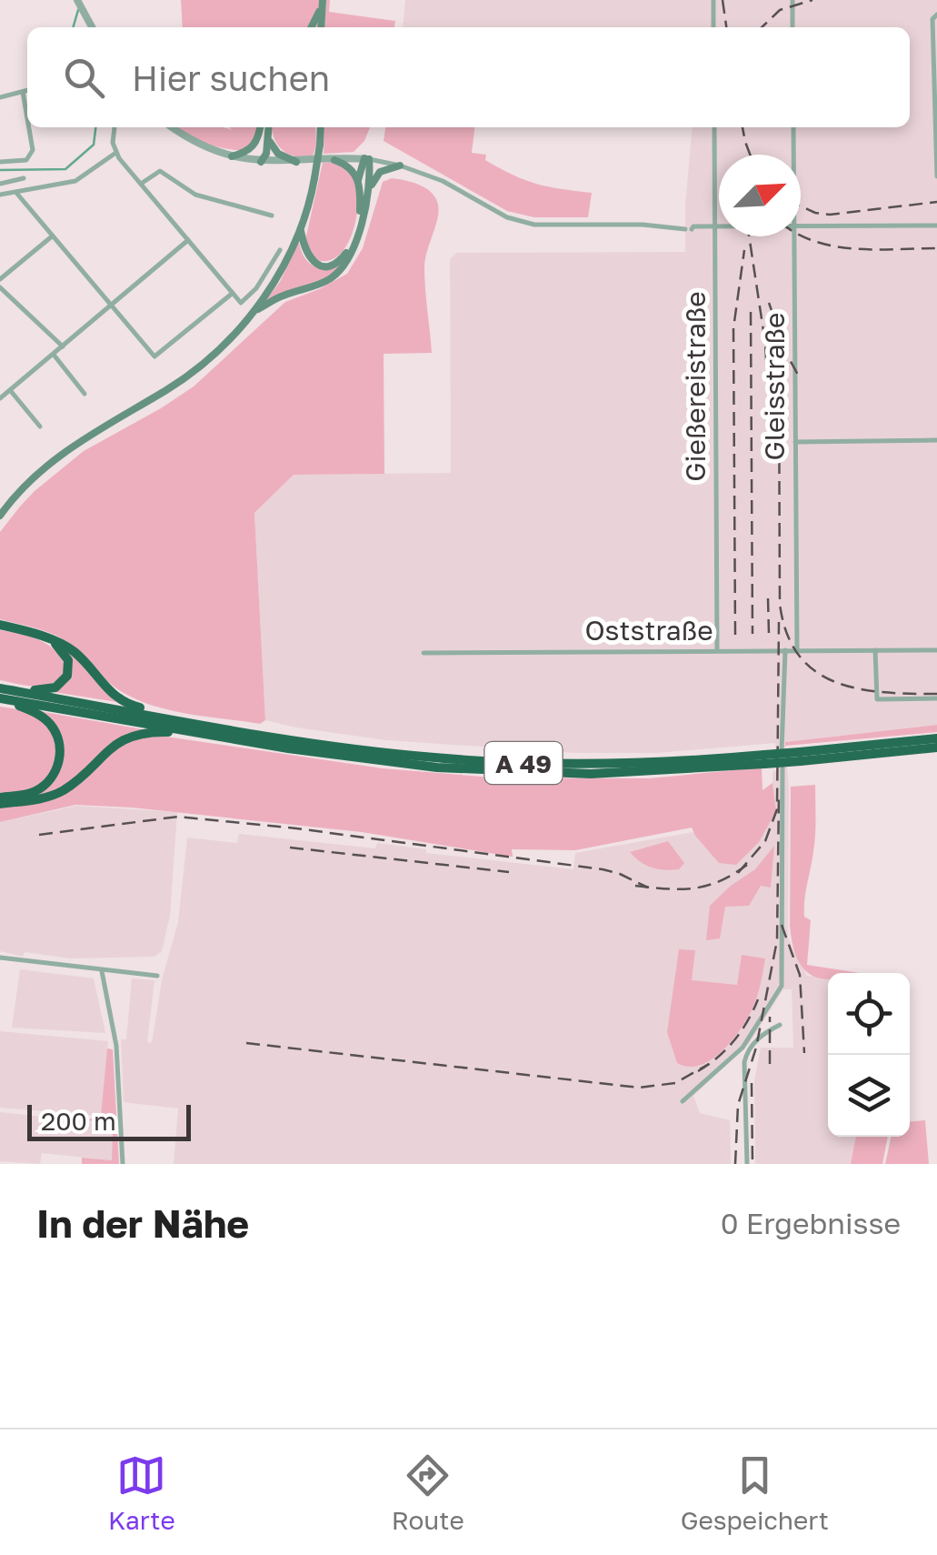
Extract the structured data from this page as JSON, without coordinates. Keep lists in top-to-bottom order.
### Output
{
  "streets": {
    "highway": ["A 49"],
    "street": ["Gießereistraße", "Gleisstraße", "Oststraße"]
  },
  "crossings": [
    ["Gießereistraße", "Oststraße"],
    ["Gleisstraße", "Oststraße"]
  ],
  "scale_bar": "200 m",
  "north": "top right",
  "page": {
    "search": "Hier suchen",
    "scale": "200 m",
    "heading": ["In der Nähe", "0 Ergebnisse"],
    "nav": ["Karte", "Route", "Gespeichert"]
  }
}
